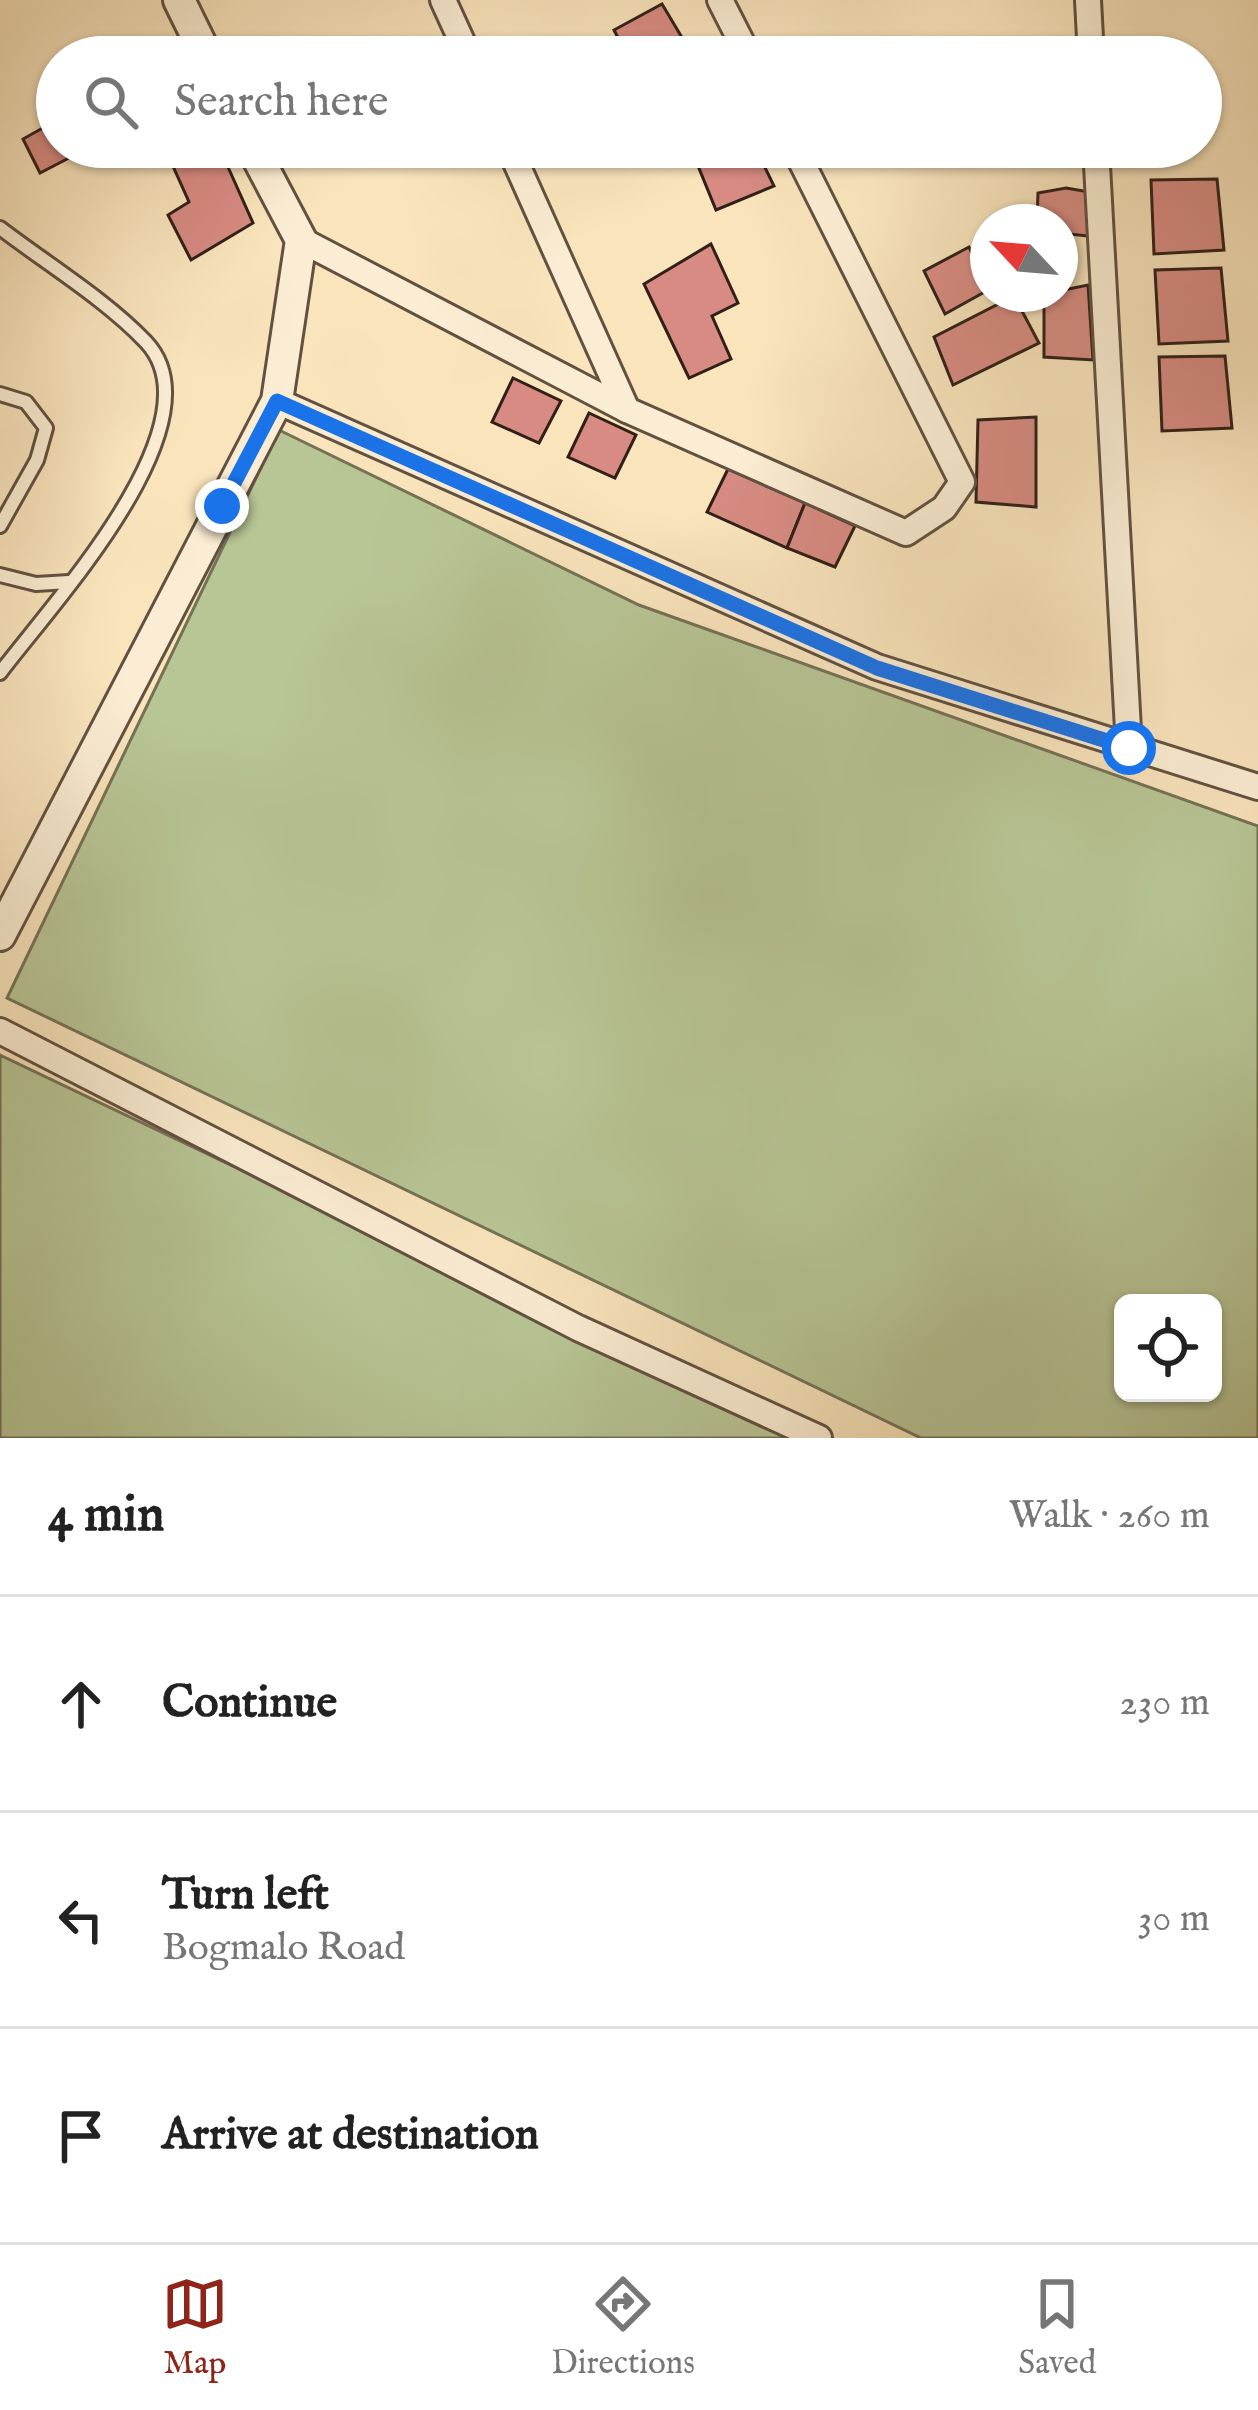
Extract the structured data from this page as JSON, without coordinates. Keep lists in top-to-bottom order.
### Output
{
  "north": "top left",
  "page": {
    "search": "Search here",
    "heading": ["4 min", "Walk · 260 m"],
    "list": [
      ["Continue", "230 m"],
      ["Turn left", "Bogmalo Road", "30 m"],
      "Arrive at destination"
    ],
    "nav": ["Map", "Directions", "Saved"]
  }
}
